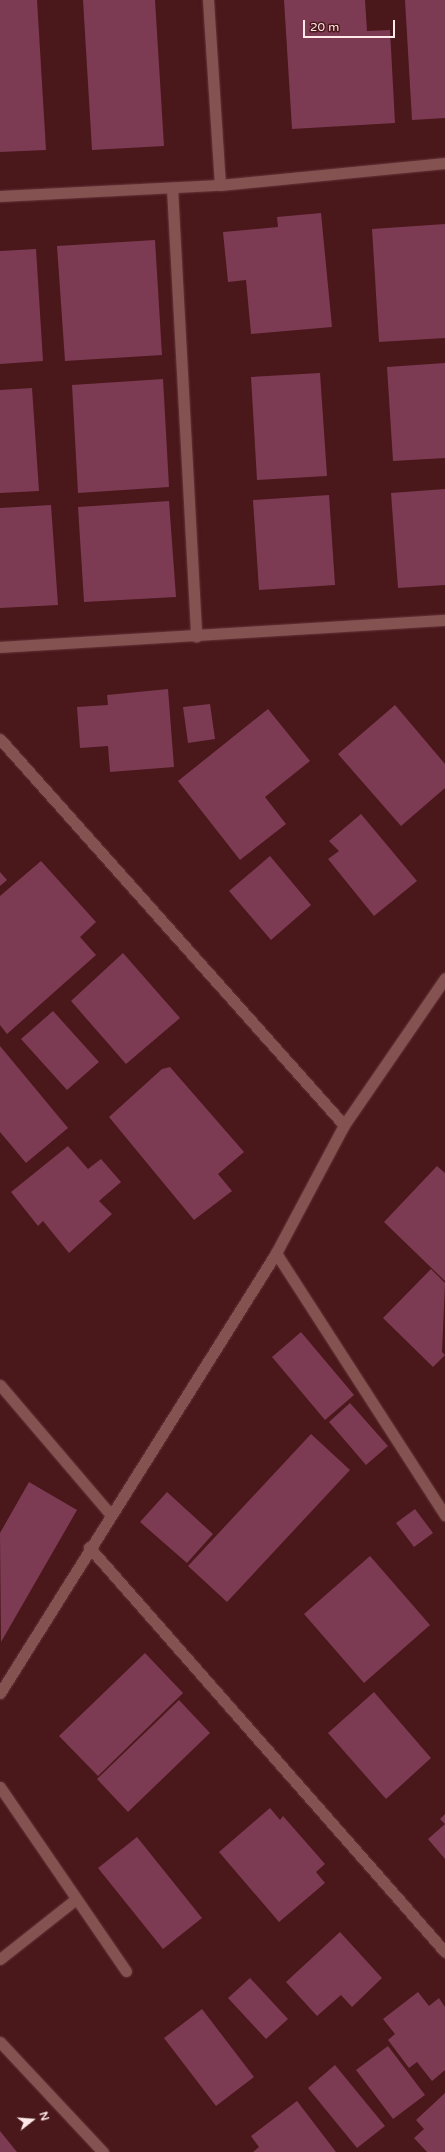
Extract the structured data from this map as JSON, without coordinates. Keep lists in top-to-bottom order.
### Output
{
  "scale_bar": "20 m",
  "north": "right"
}
